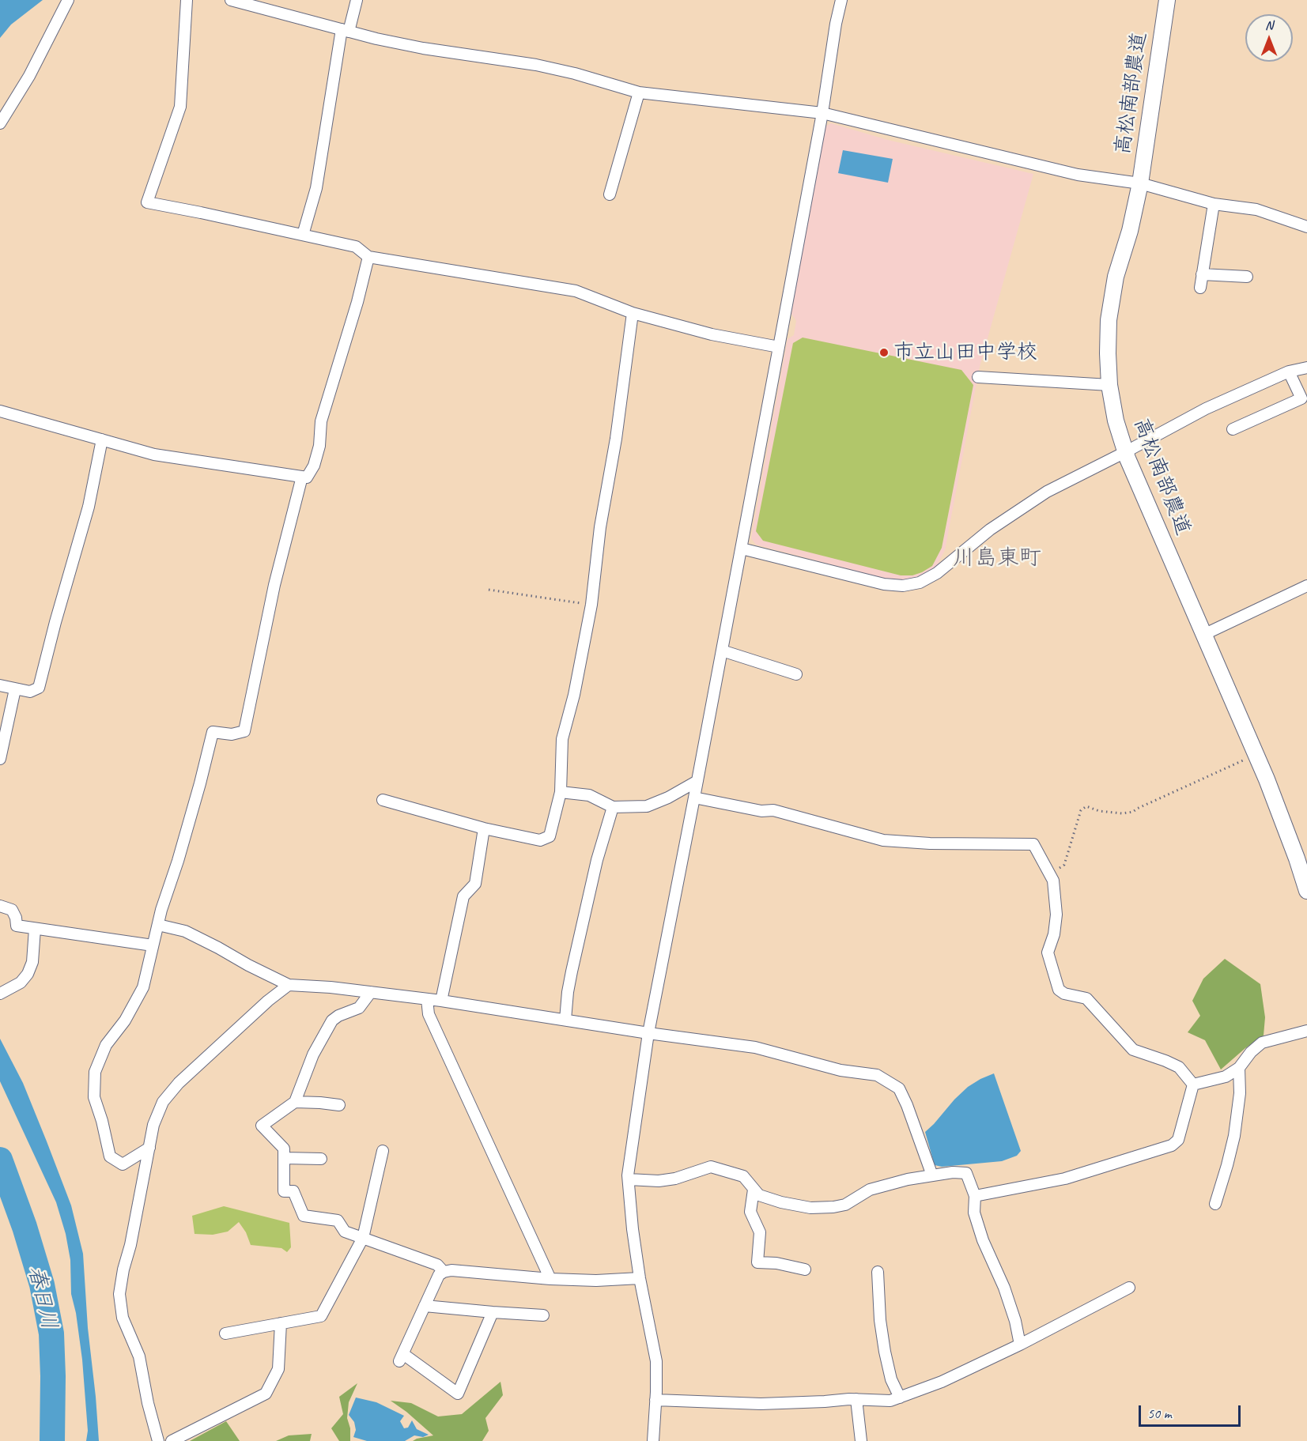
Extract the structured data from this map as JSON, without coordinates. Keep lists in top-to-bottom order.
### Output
{
  "streets": {
    "street": ["高松南部農道"]
  },
  "districts": ["川島東町"],
  "water": ["春日川"],
  "places": ["市立山田中学校"],
  "scale_bar": "50 m",
  "north": "top"
}
